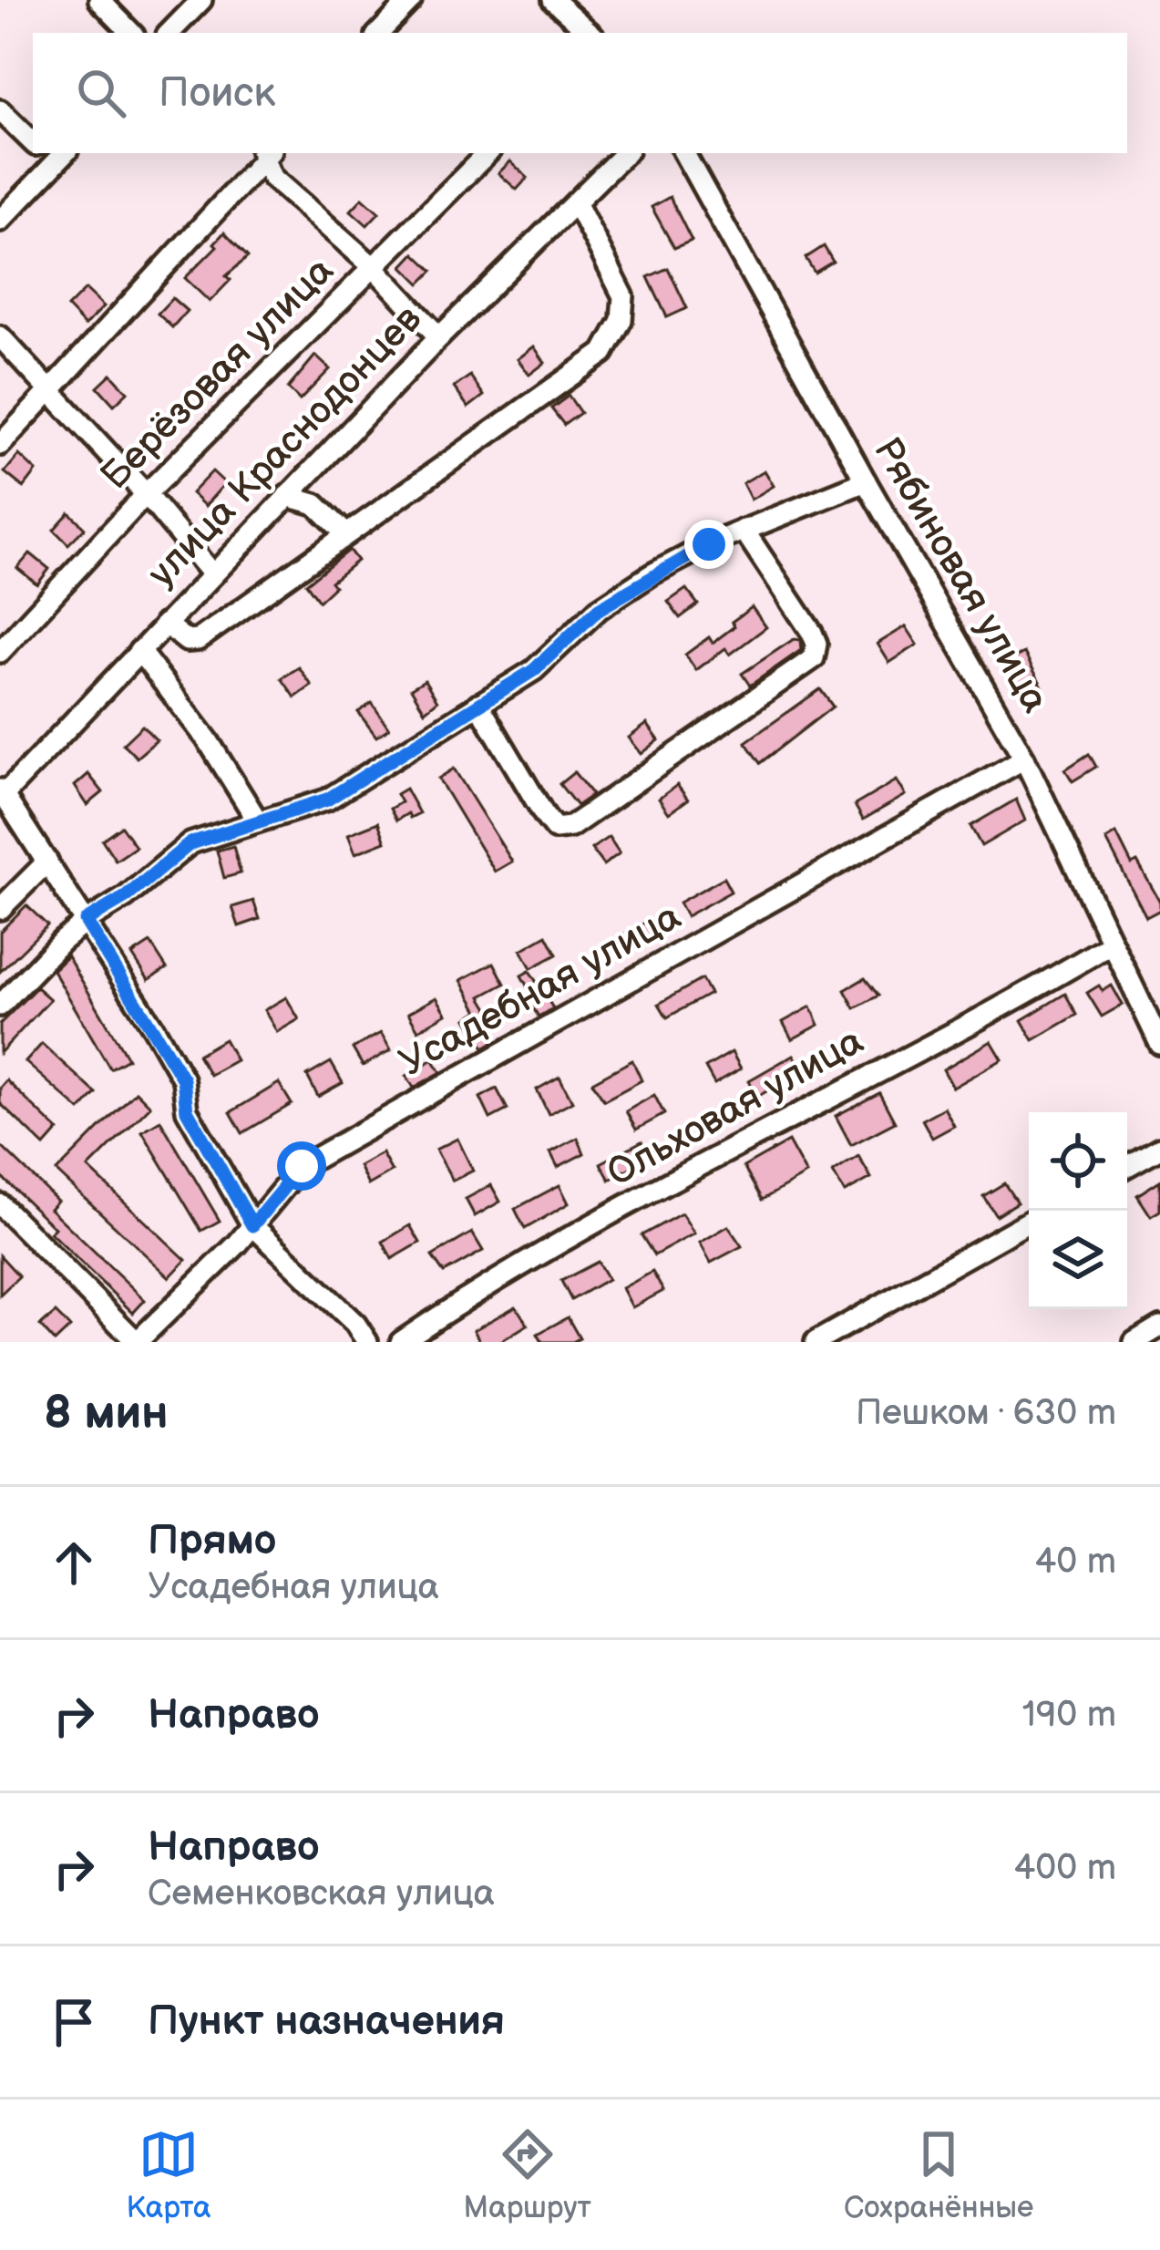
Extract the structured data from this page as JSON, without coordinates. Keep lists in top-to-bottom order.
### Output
{
  "streets": {
    "street": [
      "Берёзовая улица",
      "улица Краснодонцев",
      "Рябиновая улица",
      "Усадебная улица",
      "Ольховая улица"
    ]
  },
  "crossings": [
    ["Рябиновая улица", "Усадебная улица"],
    ["Рябиновая улица", "Ольховая улица"]
  ],
  "page": {
    "search": "Поиск",
    "heading": ["8 мин", "Пешком · 630 m"],
    "list": [
      ["Прямо", "Усадебная улица", "40 m"],
      ["Направо", "190 m"],
      ["Направо", "Семенковская улица", "400 m"],
      "Пункт назначения"
    ],
    "nav": ["Карта", "Маршрут", "Сохранённые"]
  }
}
